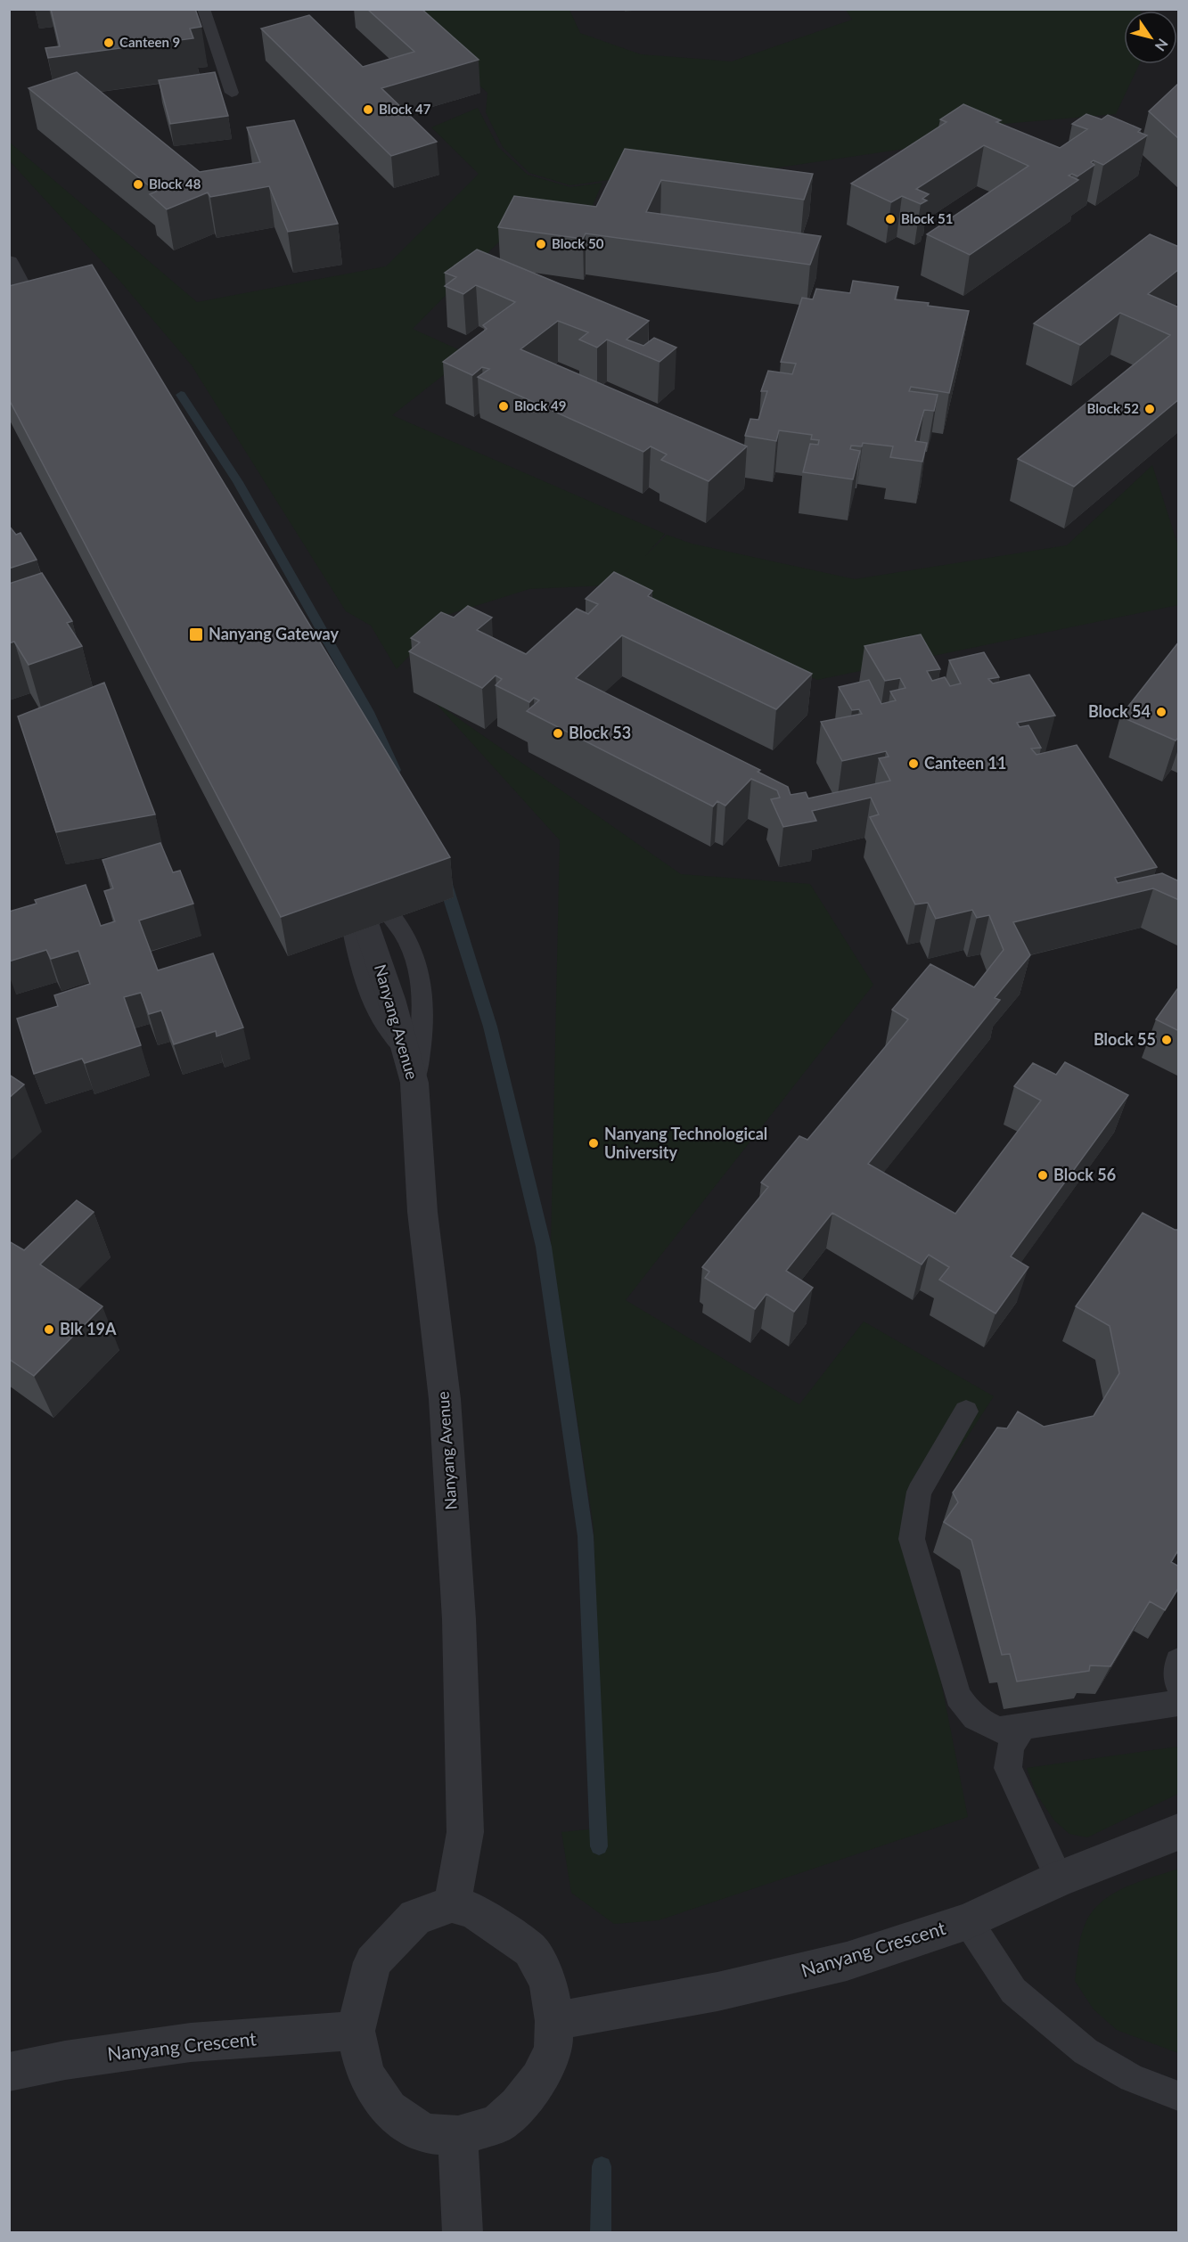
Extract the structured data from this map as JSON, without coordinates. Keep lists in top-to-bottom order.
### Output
{
  "streets": {
    "street": ["Nanyang Avenue", "Nanyang Crescent"]
  },
  "places": {
    "other": [
      "Canteen 9",
      "Block 47",
      "Block 48",
      "Block 51",
      "Block 50",
      "Block 49",
      "Block 52",
      "Block 54",
      "Block 53",
      "Canteen 11",
      "Block 55",
      "Nanyang Technological University",
      "Block 56",
      "Blk 19A"
    ],
    "transit": ["Nanyang Gateway"]
  },
  "north": "bottom right"
}
